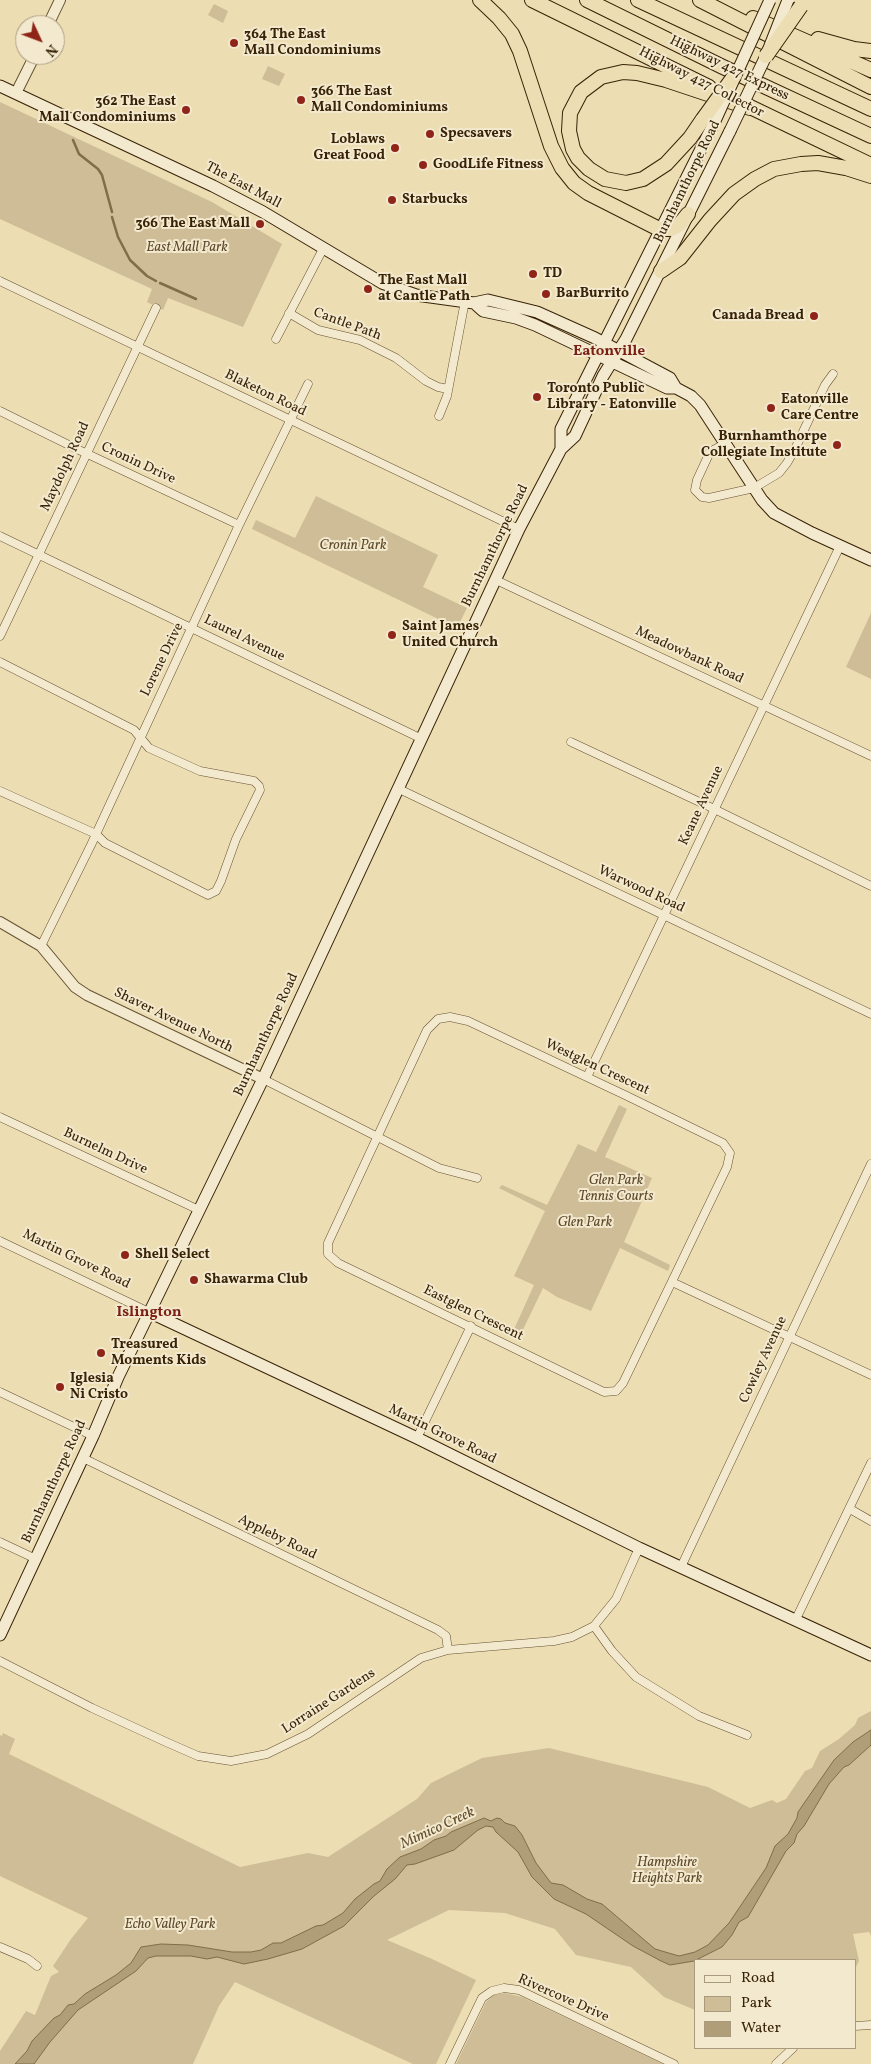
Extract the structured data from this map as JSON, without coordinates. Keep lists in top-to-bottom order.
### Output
{
  "streets": {
    "highway": ["Highway 427 Express", "Highway 427 Collector"],
    "main road": ["Burnhamthorpe Road", "The East Mall", "Martin Grove Road"],
    "street": [
      "Cantle Path",
      "Blaketon Road",
      "Cronin Drive",
      "Maydolph Road",
      "Laurel Avenue",
      "Meadowbank Road",
      "Lorene Drive",
      "Keane Avenue",
      "Warwood Road",
      "Shaver Avenue North",
      "Westglen Crescent",
      "Burnelm Drive",
      "Eastglen Crescent",
      "Cowley Avenue",
      "Appleby Road",
      "Lorraine Gardens",
      "Rivercove Drive"
    ]
  },
  "crossings": [
    ["Burnhamthorpe Road", "The East Mall"],
    ["Burnhamthorpe Road", "Blaketon Road"],
    ["Burnhamthorpe Road", "Laurel Avenue"],
    ["Burnhamthorpe Road", "Meadowbank Road"],
    ["Burnhamthorpe Road", "Warwood Road"],
    ["Burnhamthorpe Road", "Shaver Avenue North"],
    ["Burnhamthorpe Road", "Burnelm Drive"],
    ["Burnhamthorpe Road", "Martin Grove Road"],
    ["Burnhamthorpe Road", "Appleby Road"],
    ["The East Mall", "Cantle Path"],
    ["The East Mall", "Keane Avenue"],
    ["Blaketon Road", "Maydolph Road"],
    ["Blaketon Road", "Lorene Drive"],
    ["Cronin Drive", "Maydolph Road"],
    ["Cronin Drive", "Lorene Drive"],
    ["Maydolph Road", "Laurel Avenue"],
    ["Laurel Avenue", "Lorene Drive"],
    ["Meadowbank Road", "Keane Avenue"],
    ["Lorene Drive", "Shaver Avenue North"],
    ["Keane Avenue", "Warwood Road"],
    ["Keane Avenue", "Westglen Crescent"],
    ["Shaver Avenue North", "Westglen Crescent"],
    ["Shaver Avenue North", "Eastglen Crescent"],
    ["Westglen Crescent", "Eastglen Crescent"],
    ["Martin Grove Road", "Cowley Avenue"],
    ["Martin Grove Road", "Lorraine Gardens"],
    ["Appleby Road", "Lorraine Gardens"]
  ],
  "districts": ["Eatonville", "Islington"],
  "water": ["Mimico Creek"],
  "parks": [
    "East Mall Park",
    "Cronin Park",
    "Glen Park Tennis Courts",
    "Glen Park",
    "Hampshire Heights Park",
    "Echo Valley Park"
  ],
  "places": [
    "364 The East Mall Condominiums",
    "366 The East Mall Condominiums",
    "362 The East Mall Condominiums",
    "Specsavers",
    "Loblaws Great Food",
    "GoodLife Fitness",
    "Starbucks",
    "366 The East Mall",
    "TD",
    "The East Mall at Cantle Path",
    "BarBurrito",
    "Canada Bread",
    "Toronto Public Library - Eatonville",
    "Eatonville Care Centre",
    "Burnhamthorpe Collegiate Institute",
    "Saint James United Church",
    "Shell Select",
    "Shawarma Club",
    "Treasured Moments Kids",
    "Iglesia Ni Cristo"
  ],
  "legend": ["Road", "Park", "Water"],
  "north": "bottom right"
}
